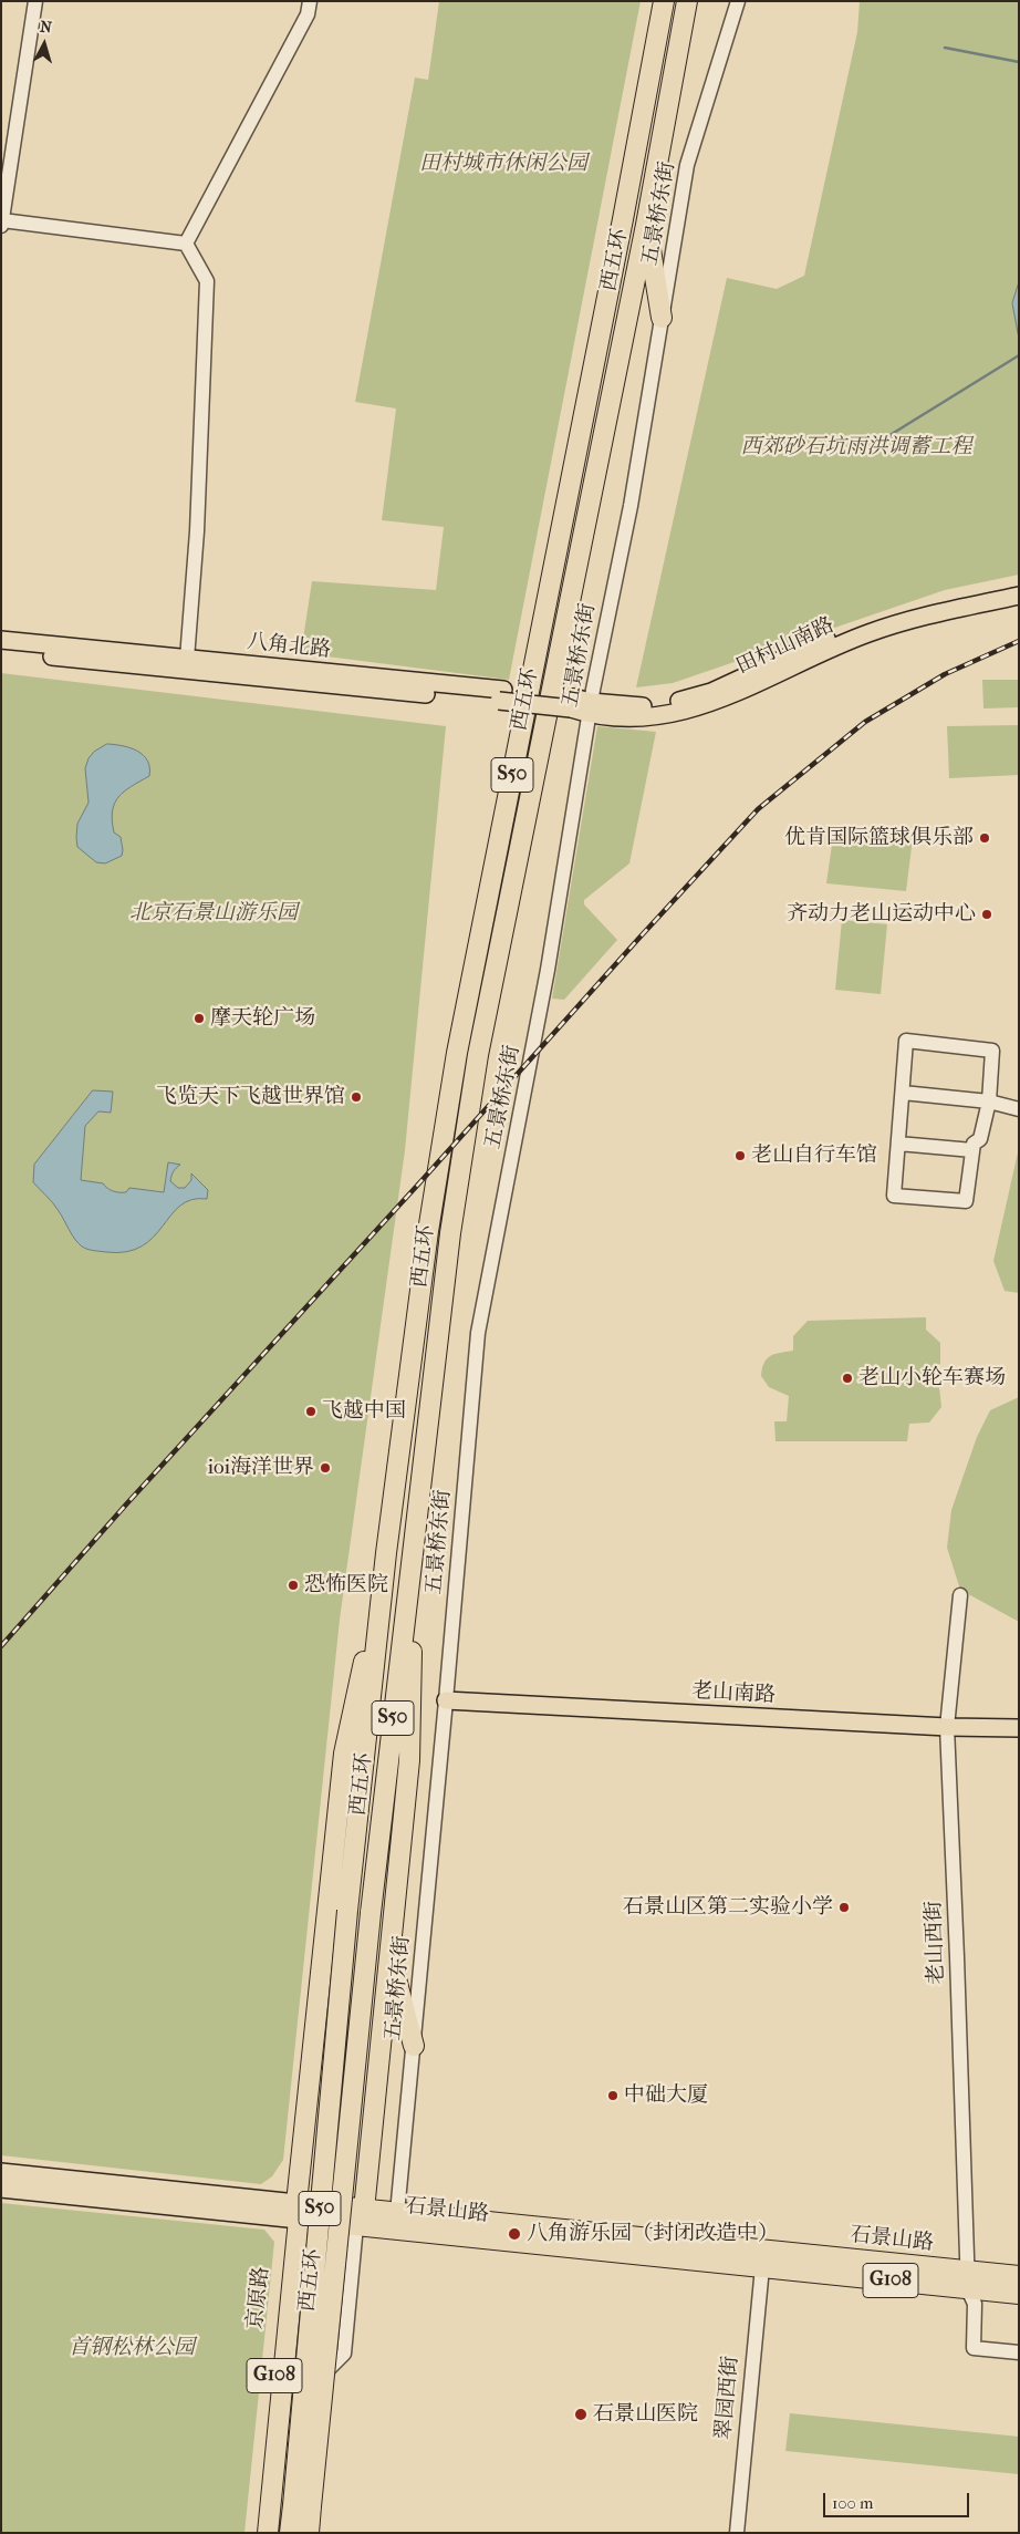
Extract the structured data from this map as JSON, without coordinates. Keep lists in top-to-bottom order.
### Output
{
  "streets": {
    "highway": [
      "西五环",
      "S50",
      "石景山路",
      "G108",
      "京原路"
    ],
    "main road": ["八角北路", "田村山南路", "老山南路"],
    "street": ["五景桥东街", "老山西街", "翠园西街"]
  },
  "crossings": [
    ["五景桥东街", "田村山南路"],
    ["五景桥东街", "老山南路"],
    ["五景桥东街", "石景山路"],
    ["八角北路", "田村山南路"],
    ["老山南路", "老山西街"],
    ["老山西街", "石景山路"],
    ["石景山路", "京原路"],
    ["石景山路", "翠园西街"]
  ],
  "parks": [
    "田村城市休闲公园",
    "西郊砂石坑雨洪调蓄工程",
    "北京石景山游乐园",
    "首钢松林公园"
  ],
  "places": [
    "优肯国际篮球俱乐部",
    "齐动力老山运动中心",
    "摩天轮广场",
    "飞览天下飞越世界馆",
    "老山自行车馆",
    "老山小轮车赛场",
    "飞越中国",
    "ioi海洋世界",
    "恐怖医院",
    "石景山区第二实验小学",
    "中础大厦",
    "八角游乐园（封闭改造中）",
    "石景山医院"
  ],
  "scale_bar": "100 m",
  "north": "top"
}
